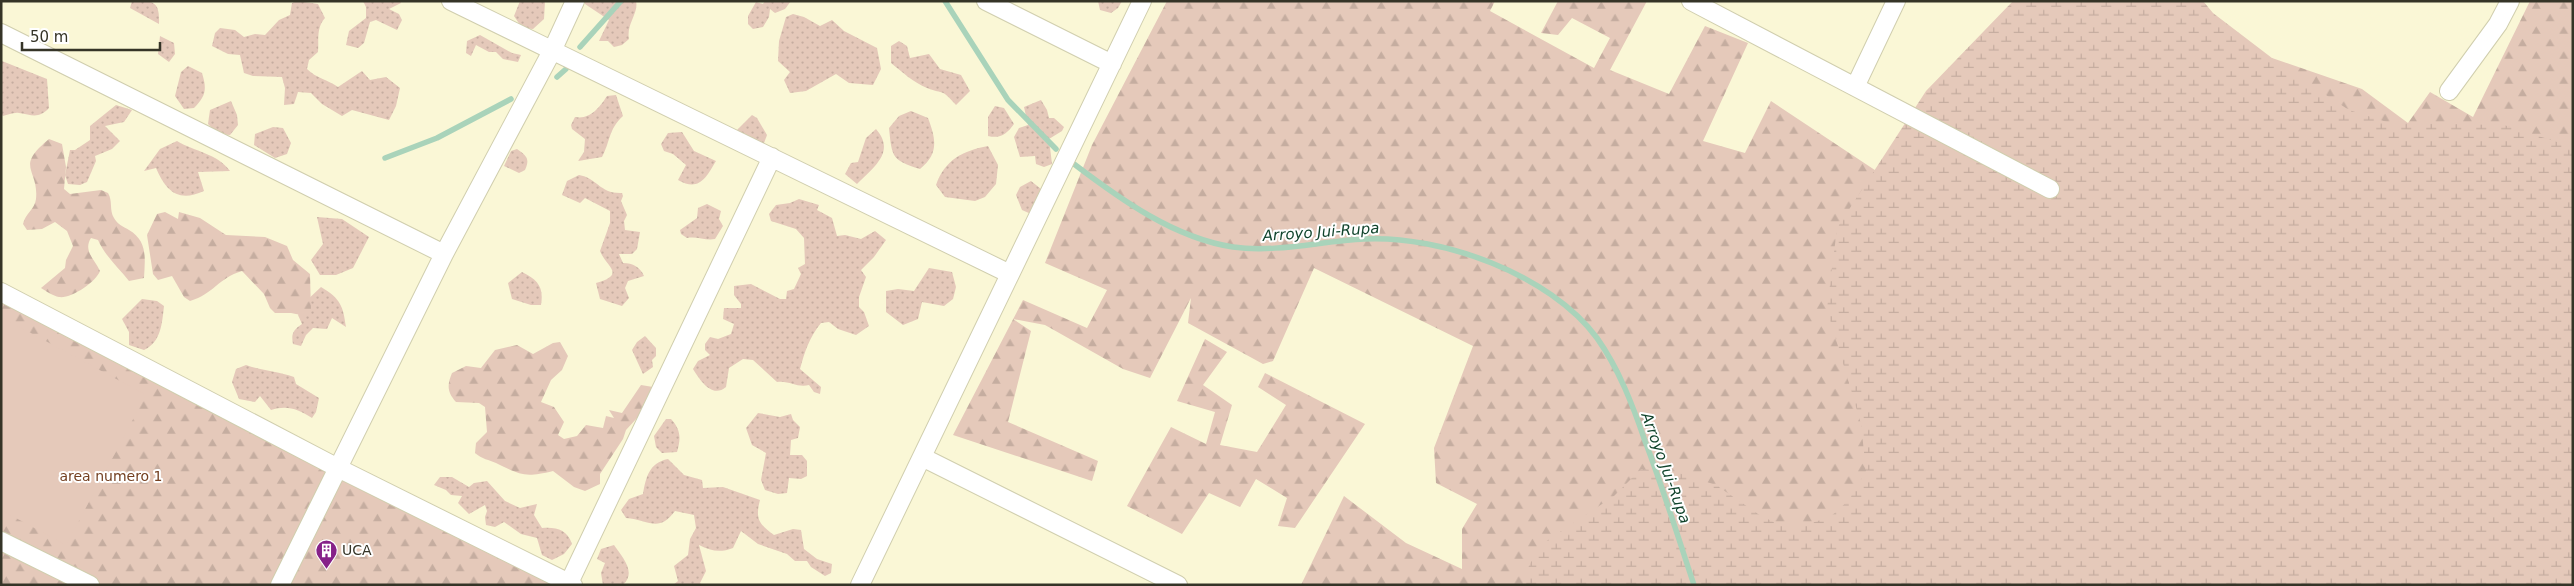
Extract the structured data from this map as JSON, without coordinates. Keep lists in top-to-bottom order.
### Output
{
  "water": ["Arroyo Jui-Rupa"],
  "parks": ["area numero 1"],
  "places": {
    "building": ["UCA"]
  },
  "scale_bar": "50 m"
}
